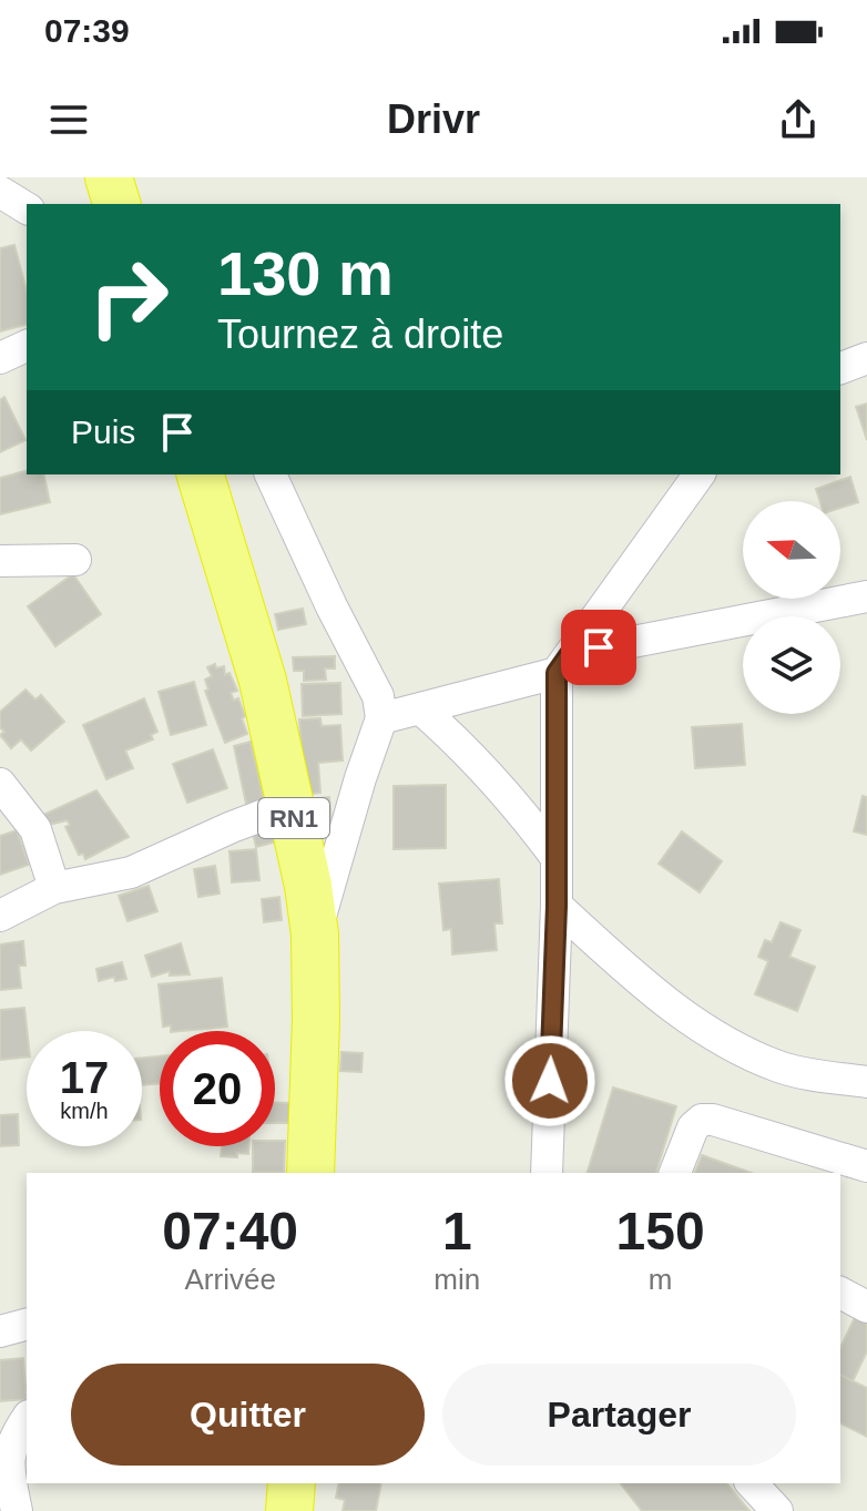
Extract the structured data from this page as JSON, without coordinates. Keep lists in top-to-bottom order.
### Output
{
  "streets": {
    "highway": ["RN1"]
  },
  "north": "left",
  "page": {
    "status": "07:39",
    "header": "Drivr",
    "turn": ["130 m", "Tournez à droite"],
    "then": "Puis",
    "speed": "17 km/h",
    "limit": "20",
    "eta": [
      "07:40",
      "Arrivée",
      "1",
      "min",
      "150",
      "m"
    ],
    "buttons": ["Quitter", "Partager"]
  }
}
